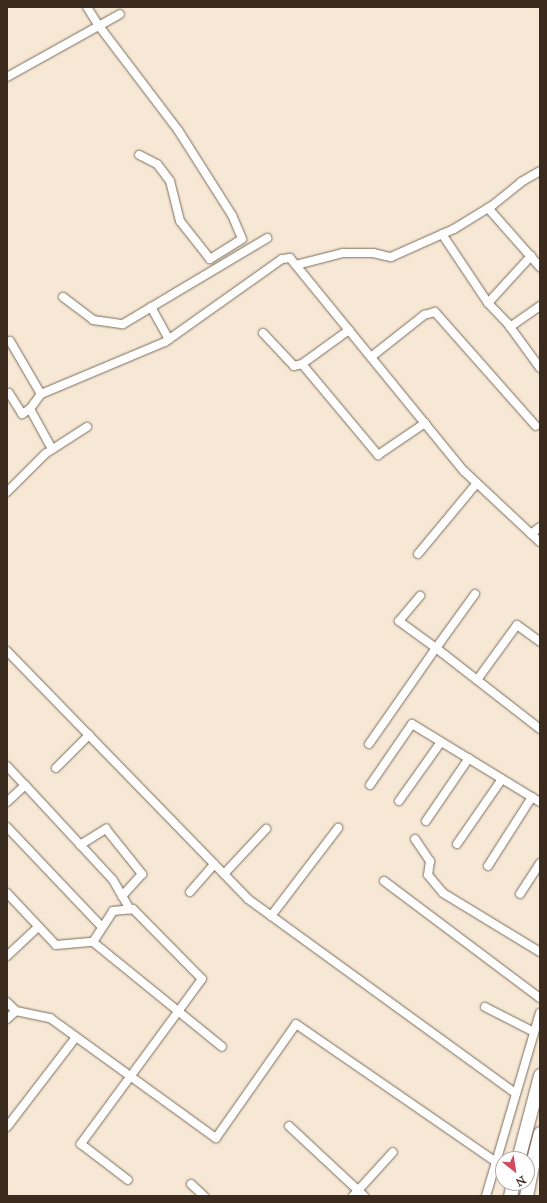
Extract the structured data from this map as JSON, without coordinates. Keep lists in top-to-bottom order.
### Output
{
  "north": "bottom right"
}
